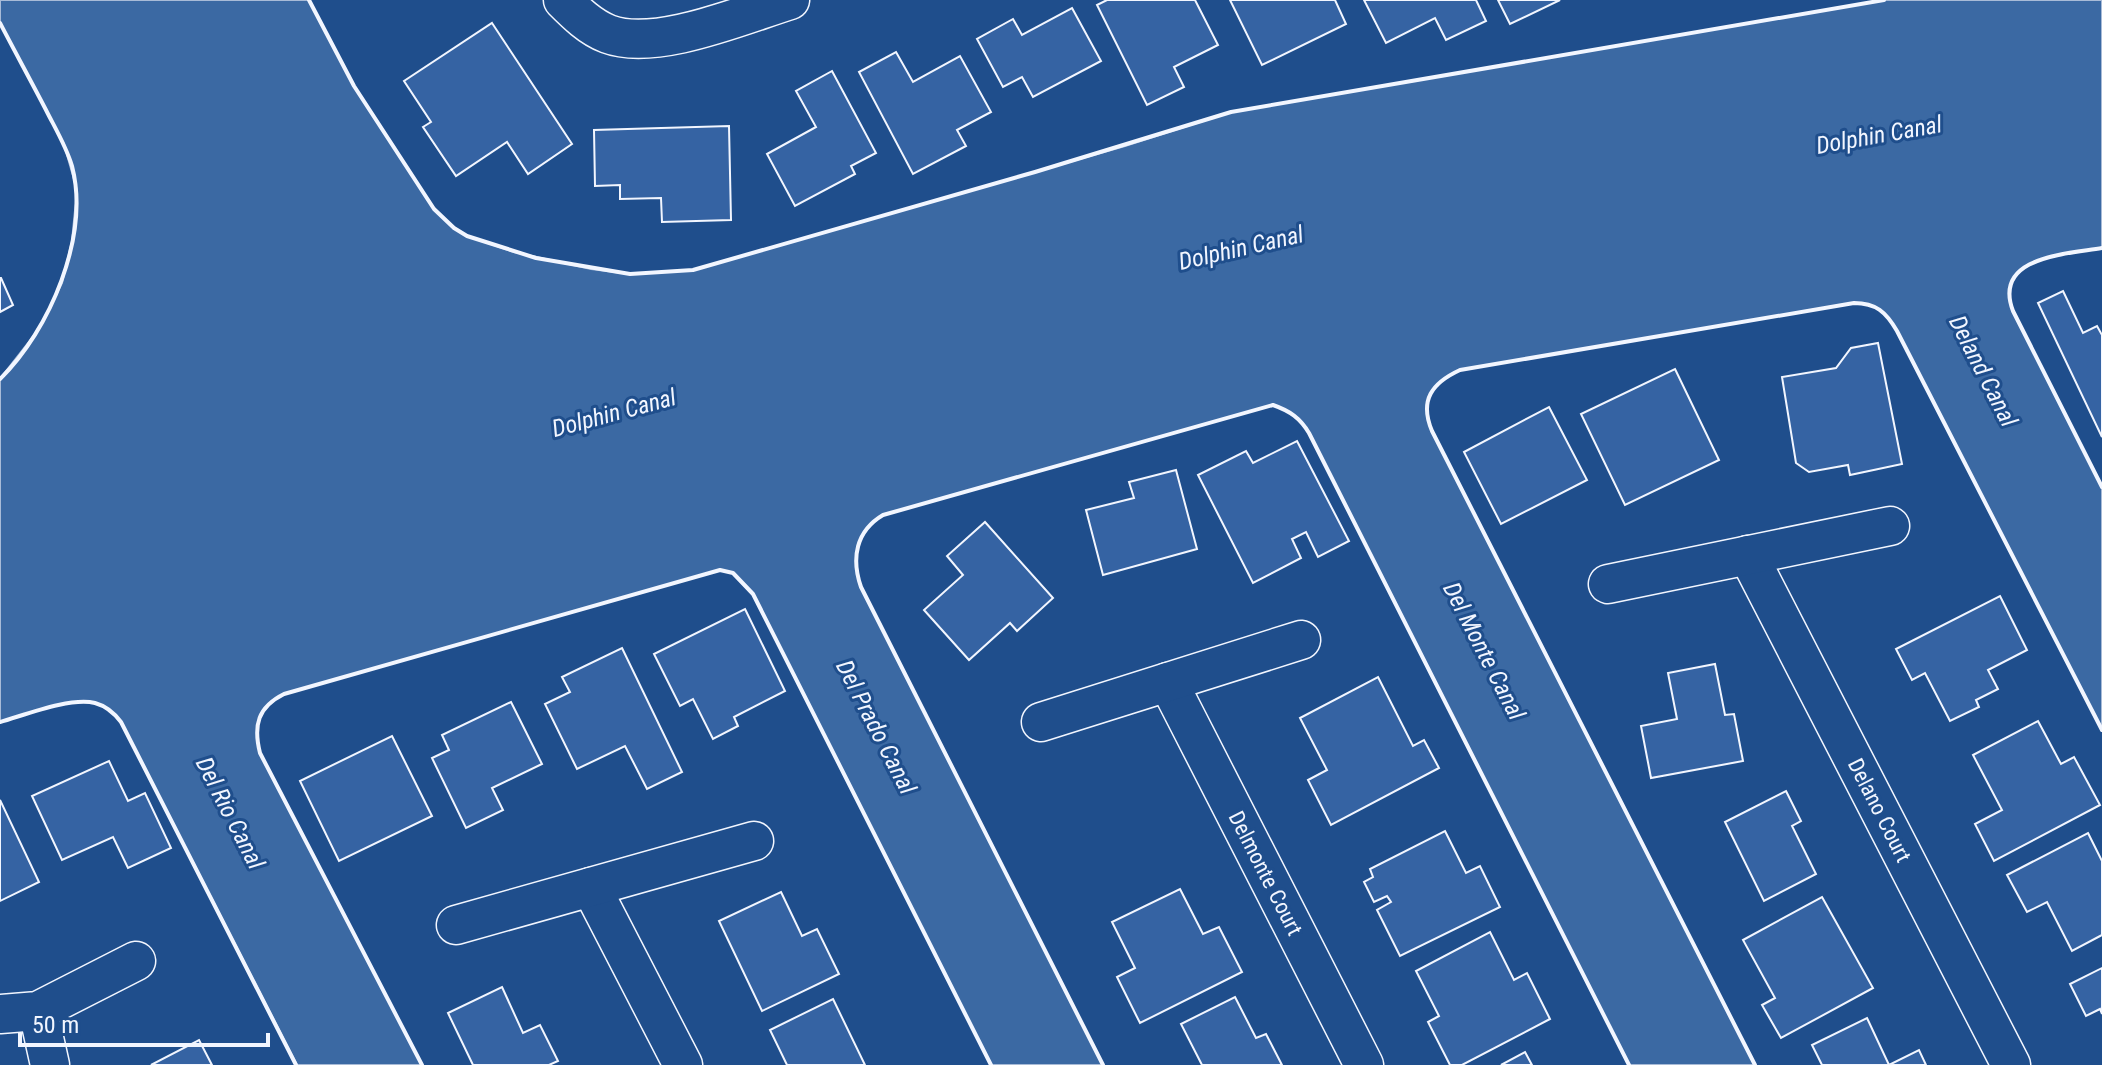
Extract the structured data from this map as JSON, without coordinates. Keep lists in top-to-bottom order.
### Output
{
  "streets": {
    "street": ["Delano Court", "Delmonte Court"]
  },
  "water": [
    "Dolphin Canal",
    "Deland Canal",
    "Del Monte Canal",
    "Del Prado Canal",
    "Del Rio Canal"
  ],
  "scale_bar": "50 m"
}
